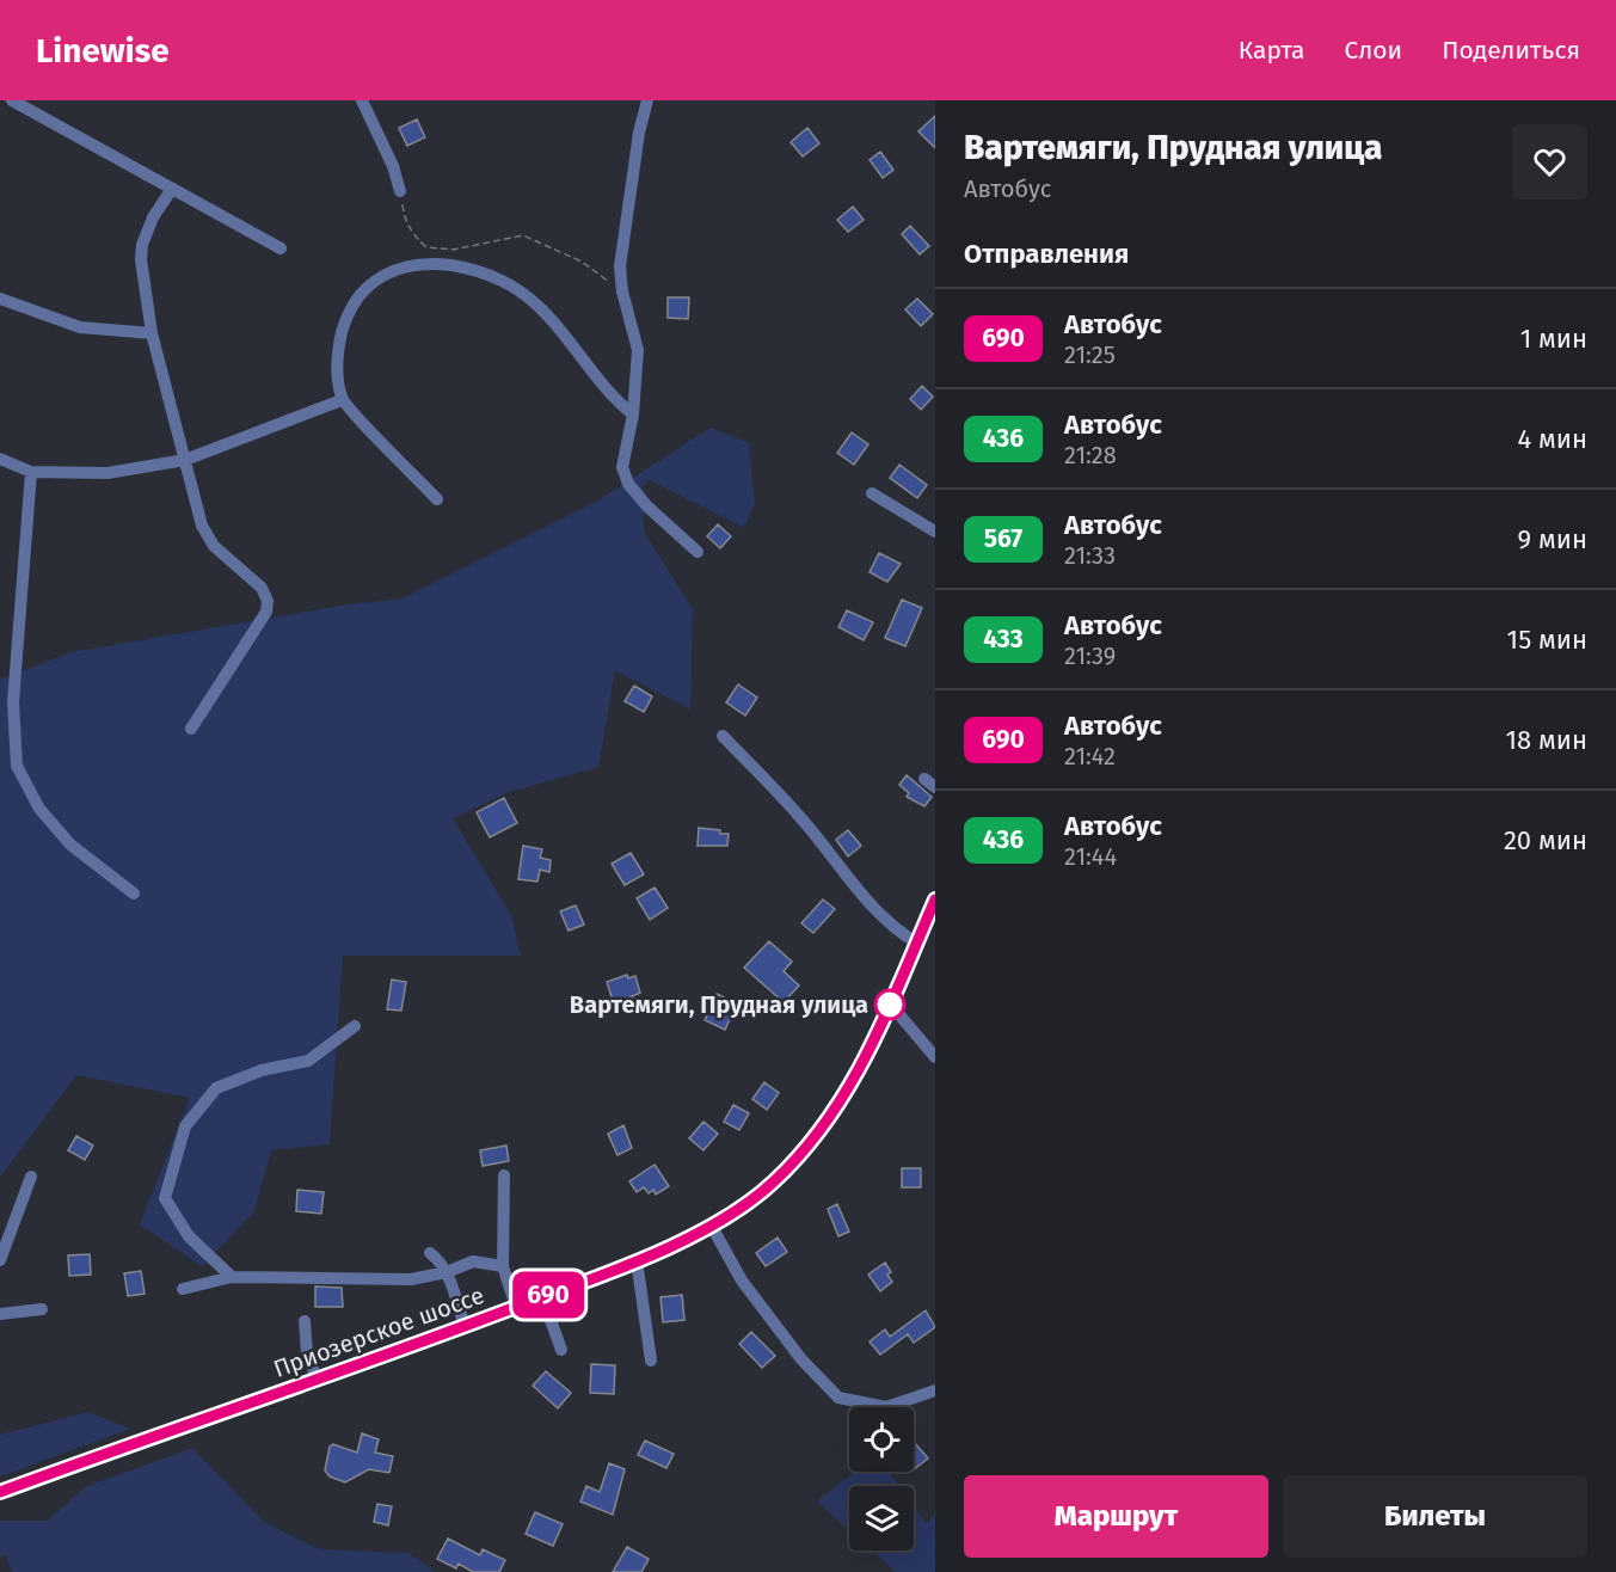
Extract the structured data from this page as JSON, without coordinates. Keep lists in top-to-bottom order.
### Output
{
  "streets": {
    "main road": ["Приозерское шоссе"]
  },
  "places": ["Вартемяги, Прудная улица"],
  "lines": ["bus line 690"],
  "page": {
    "header": "Linewise",
    "nav": ["Карта", "Слои", "Поделиться"],
    "on_map": "690",
    "heading": [
      ["Вартемяги, Прудная улица", "Автобус"],
      "Отправления"
    ],
    "list": [
      {
        "mark": "690",
        "name": "Автобус",
        "note": "21:25",
        "value": "1 мин"
      },
      {
        "mark": "436",
        "name": "Автобус",
        "note": "21:28",
        "value": "4 мин"
      },
      {
        "mark": "567",
        "name": "Автобус",
        "note": "21:33",
        "value": "9 мин"
      },
      {
        "mark": "433",
        "name": "Автобус",
        "note": "21:39",
        "value": "15 мин"
      },
      {
        "mark": "690",
        "name": "Автобус",
        "note": "21:42",
        "value": "18 мин"
      },
      {
        "mark": "436",
        "name": "Автобус",
        "note": "21:44",
        "value": "20 мин"
      }
    ],
    "buttons": ["Маршрут", "Билеты"]
  }
}
